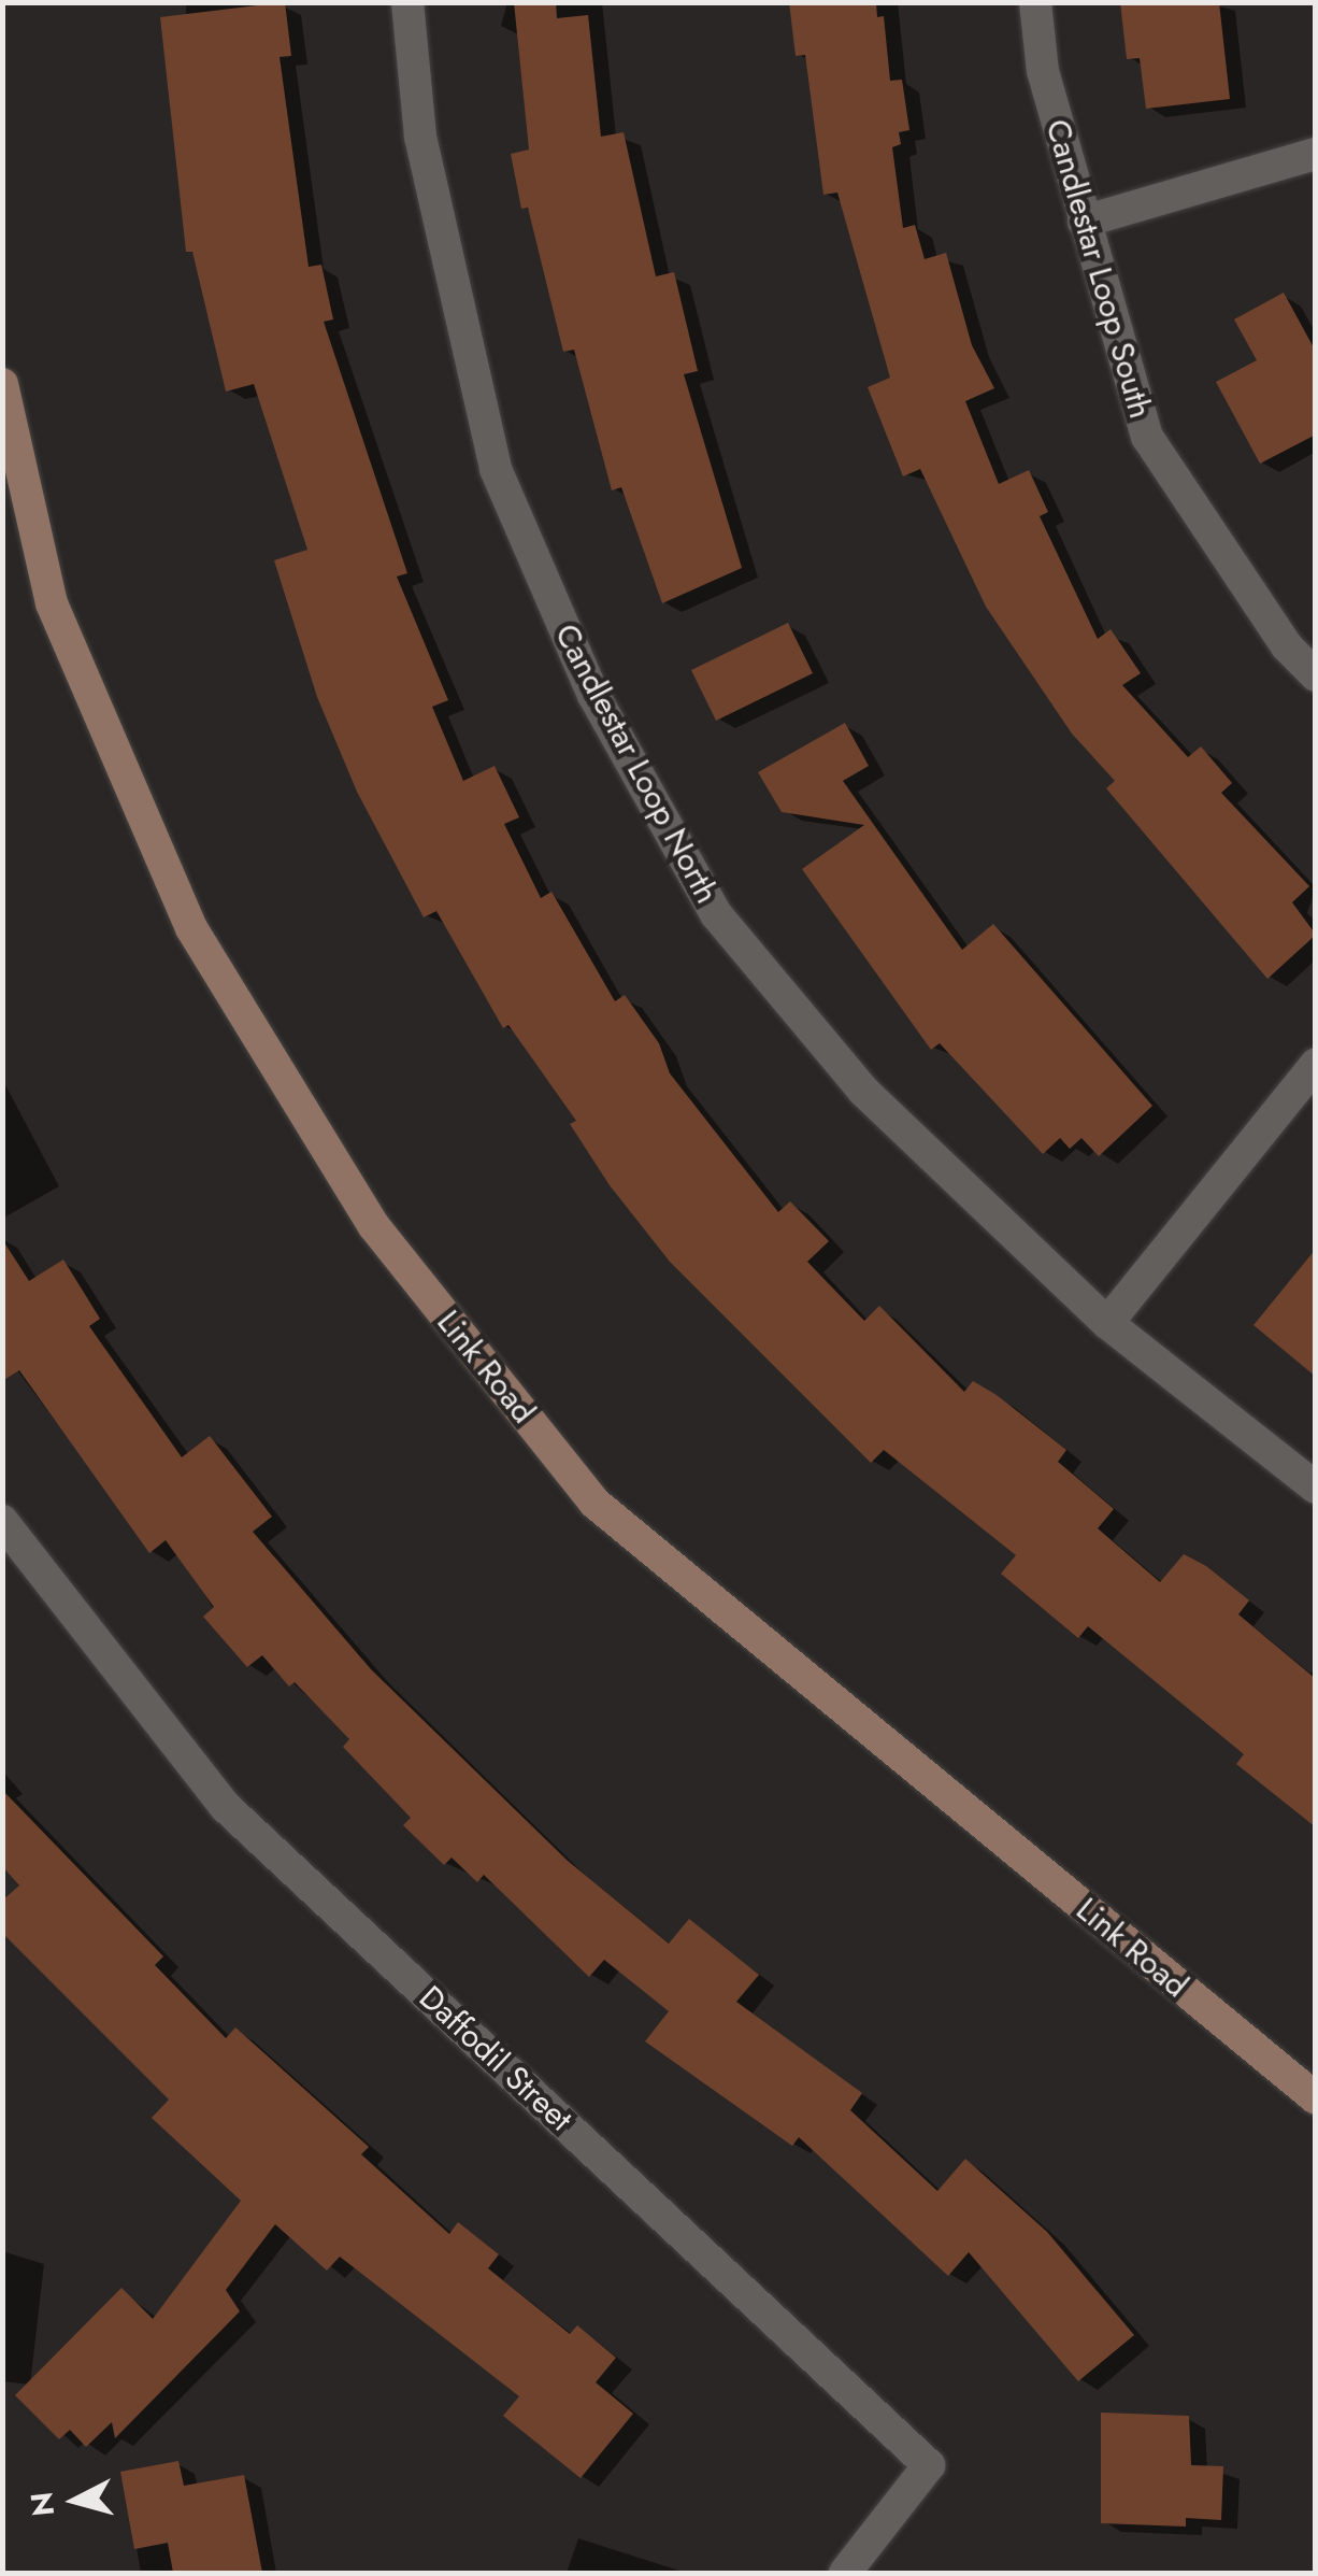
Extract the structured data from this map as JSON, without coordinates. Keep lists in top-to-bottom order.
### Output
{
  "streets": {
    "main road": ["Link Road"],
    "street": ["Candlestar Loop South", "Candlestar Loop North", "Daffodil Street"]
  },
  "north": "left"
}
